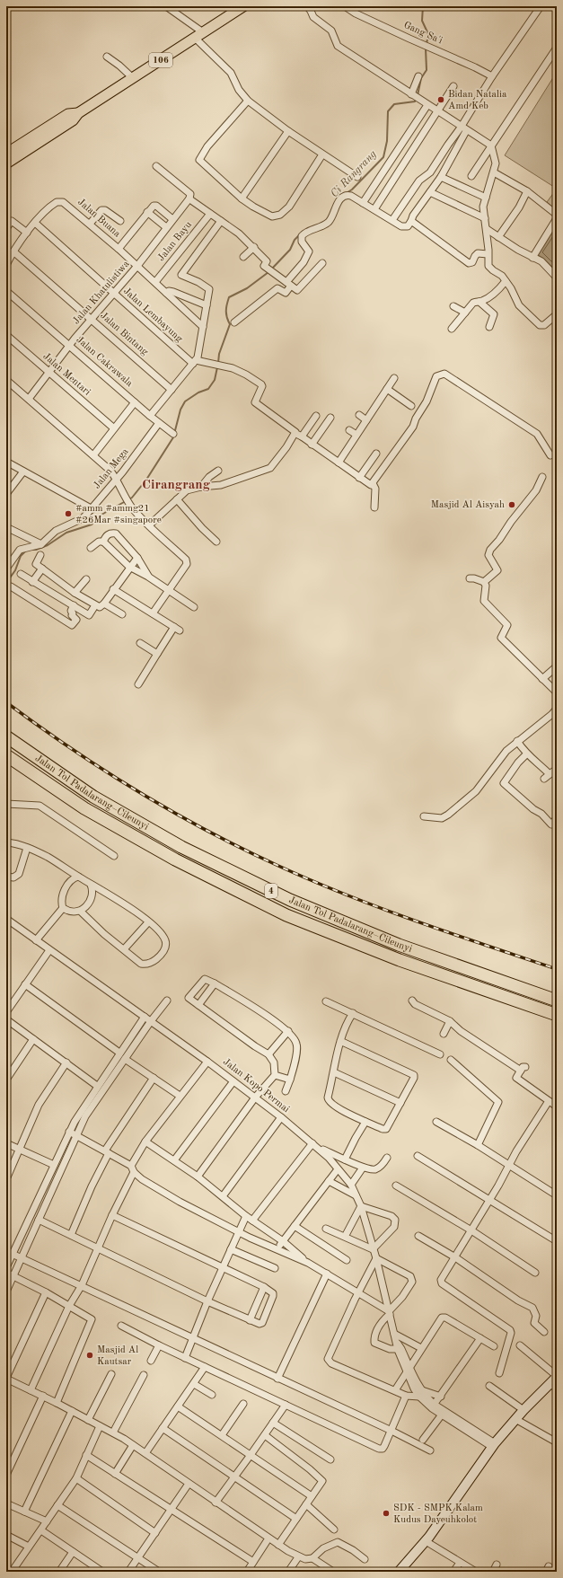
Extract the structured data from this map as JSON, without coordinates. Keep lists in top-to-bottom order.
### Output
{
  "streets": {
    "highway": ["Jalan Tol Padalarang–Cileunyi", "4"],
    "main road": ["106"],
    "street": [
      "Gang Sa'i",
      "Jalan Buana",
      "Jalan Bayu",
      "Jalan Khatulistiwa",
      "Jalan Lembayung",
      "Jalan Bintang",
      "Jalan Cakrawala",
      "Jalan Mentari",
      "Jalan Mega",
      "Jalan Kopo Permai"
    ]
  },
  "crossings": [
    ["Jalan Buana", "Jalan Bayu"],
    ["Jalan Buana", "Jalan Khatulistiwa"],
    ["Jalan Buana", "Jalan Lembayung"],
    ["Jalan Buana", "Jalan Bintang"],
    ["Jalan Khatulistiwa", "Jalan Lembayung"],
    ["Jalan Khatulistiwa", "Jalan Bintang"],
    ["Jalan Khatulistiwa", "Jalan Cakrawala"],
    ["Jalan Khatulistiwa", "Jalan Mentari"],
    ["Jalan Cakrawala", "Jalan Mega"]
  ],
  "districts": ["Cirangrang"],
  "water": ["Ci Rangrang"],
  "places": [
    "Bidan Natalia Amd Keb",
    "Masjid Al Aisyah",
    "#amm #ammg21 #26Mar #singapore",
    "Masjid Al Kautsar",
    "SDK - SMPK Kalam Kudus Dayeuhkolot"
  ]
}
